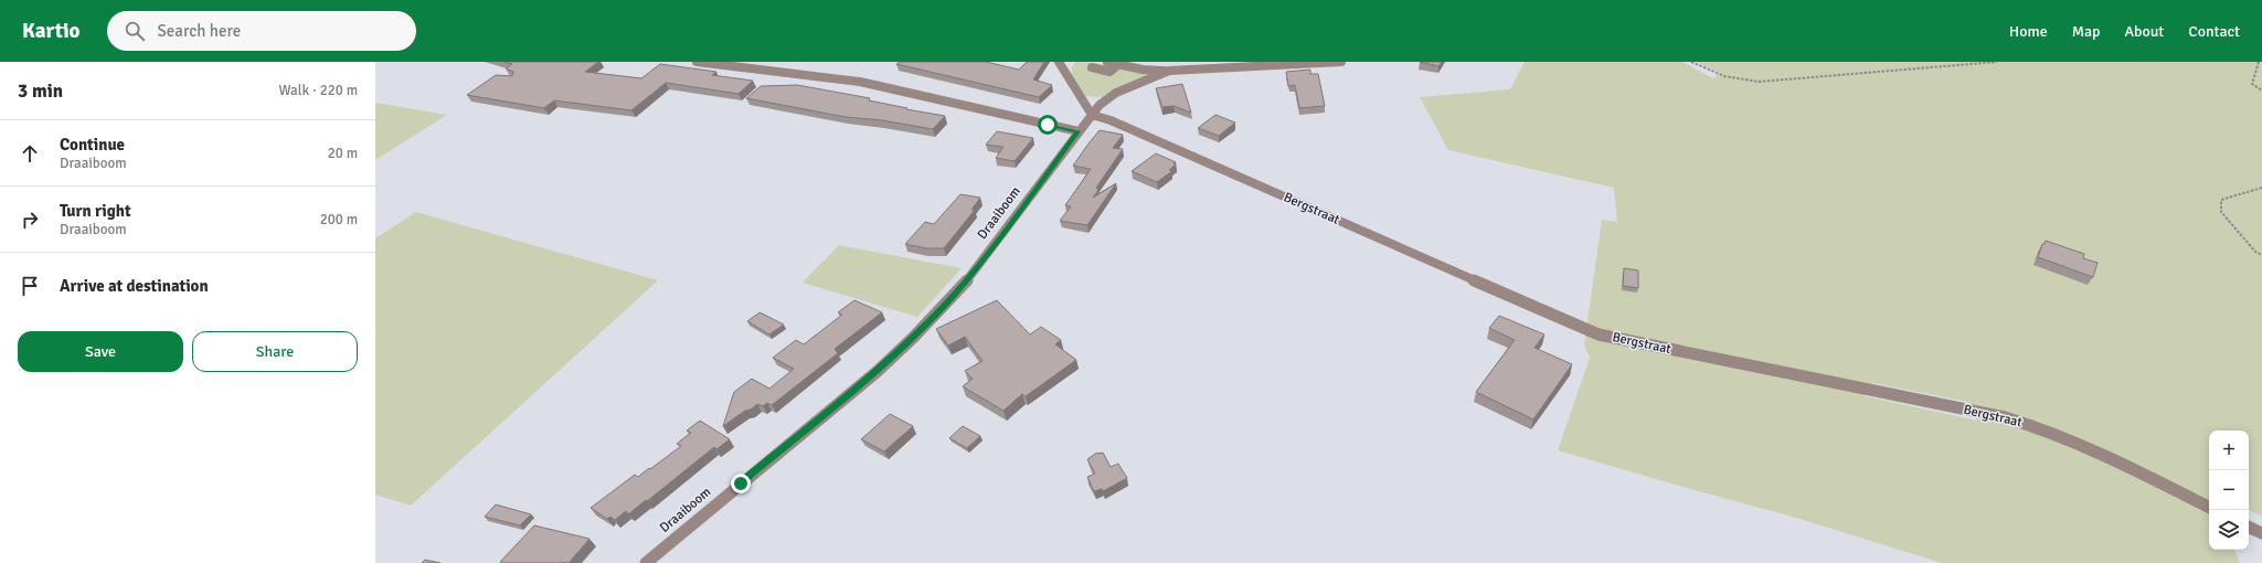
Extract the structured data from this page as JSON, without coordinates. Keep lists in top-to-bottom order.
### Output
{
  "streets": {
    "street": ["Bergstraat", "Draaiboom"]
  },
  "crossings": [
    ["Bergstraat", "Draaiboom"]
  ],
  "page": {
    "header": "Kartio",
    "search": "Search here",
    "nav": [
      "Home",
      "Map",
      "About",
      "Contact"
    ],
    "heading": ["3 min", "Walk · 220 m"],
    "list": [
      ["Continue", "Draaiboom", "20 m"],
      ["Turn right", "Draaiboom", "200 m"],
      "Arrive at destination"
    ],
    "buttons": ["Save", "Share"],
    "map_buttons": ["+", "−"]
  }
}
